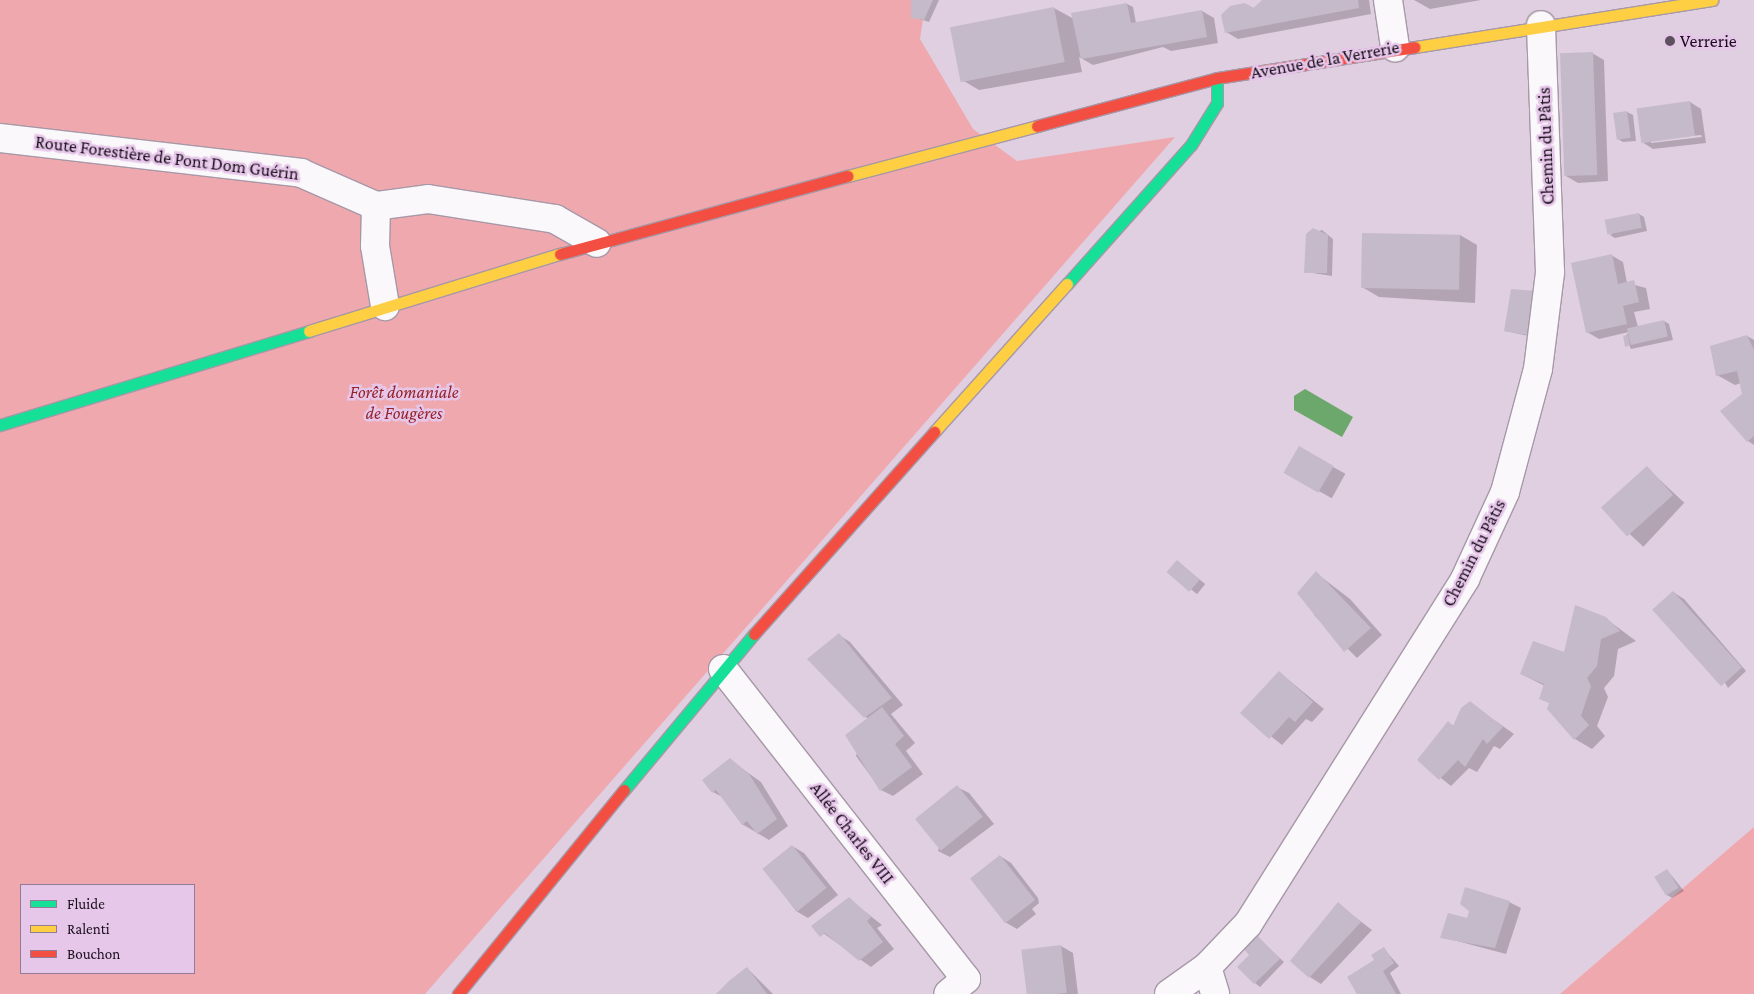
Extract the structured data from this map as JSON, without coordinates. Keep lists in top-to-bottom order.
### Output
{
  "streets": {
    "main road": ["Avenue de la Verrerie"],
    "street": ["Chemin du Pâtis", "Route Forestière de Pont Dom Guérin", "Allée Charles VIII"]
  },
  "crossings": [
    ["Avenue de la Verrerie", "Chemin du Pâtis"]
  ],
  "parks": ["Forêt domaniale de Fougères"],
  "places": ["Verrerie"],
  "legend": ["Fluide", "Ralenti", "Bouchon"]
}
